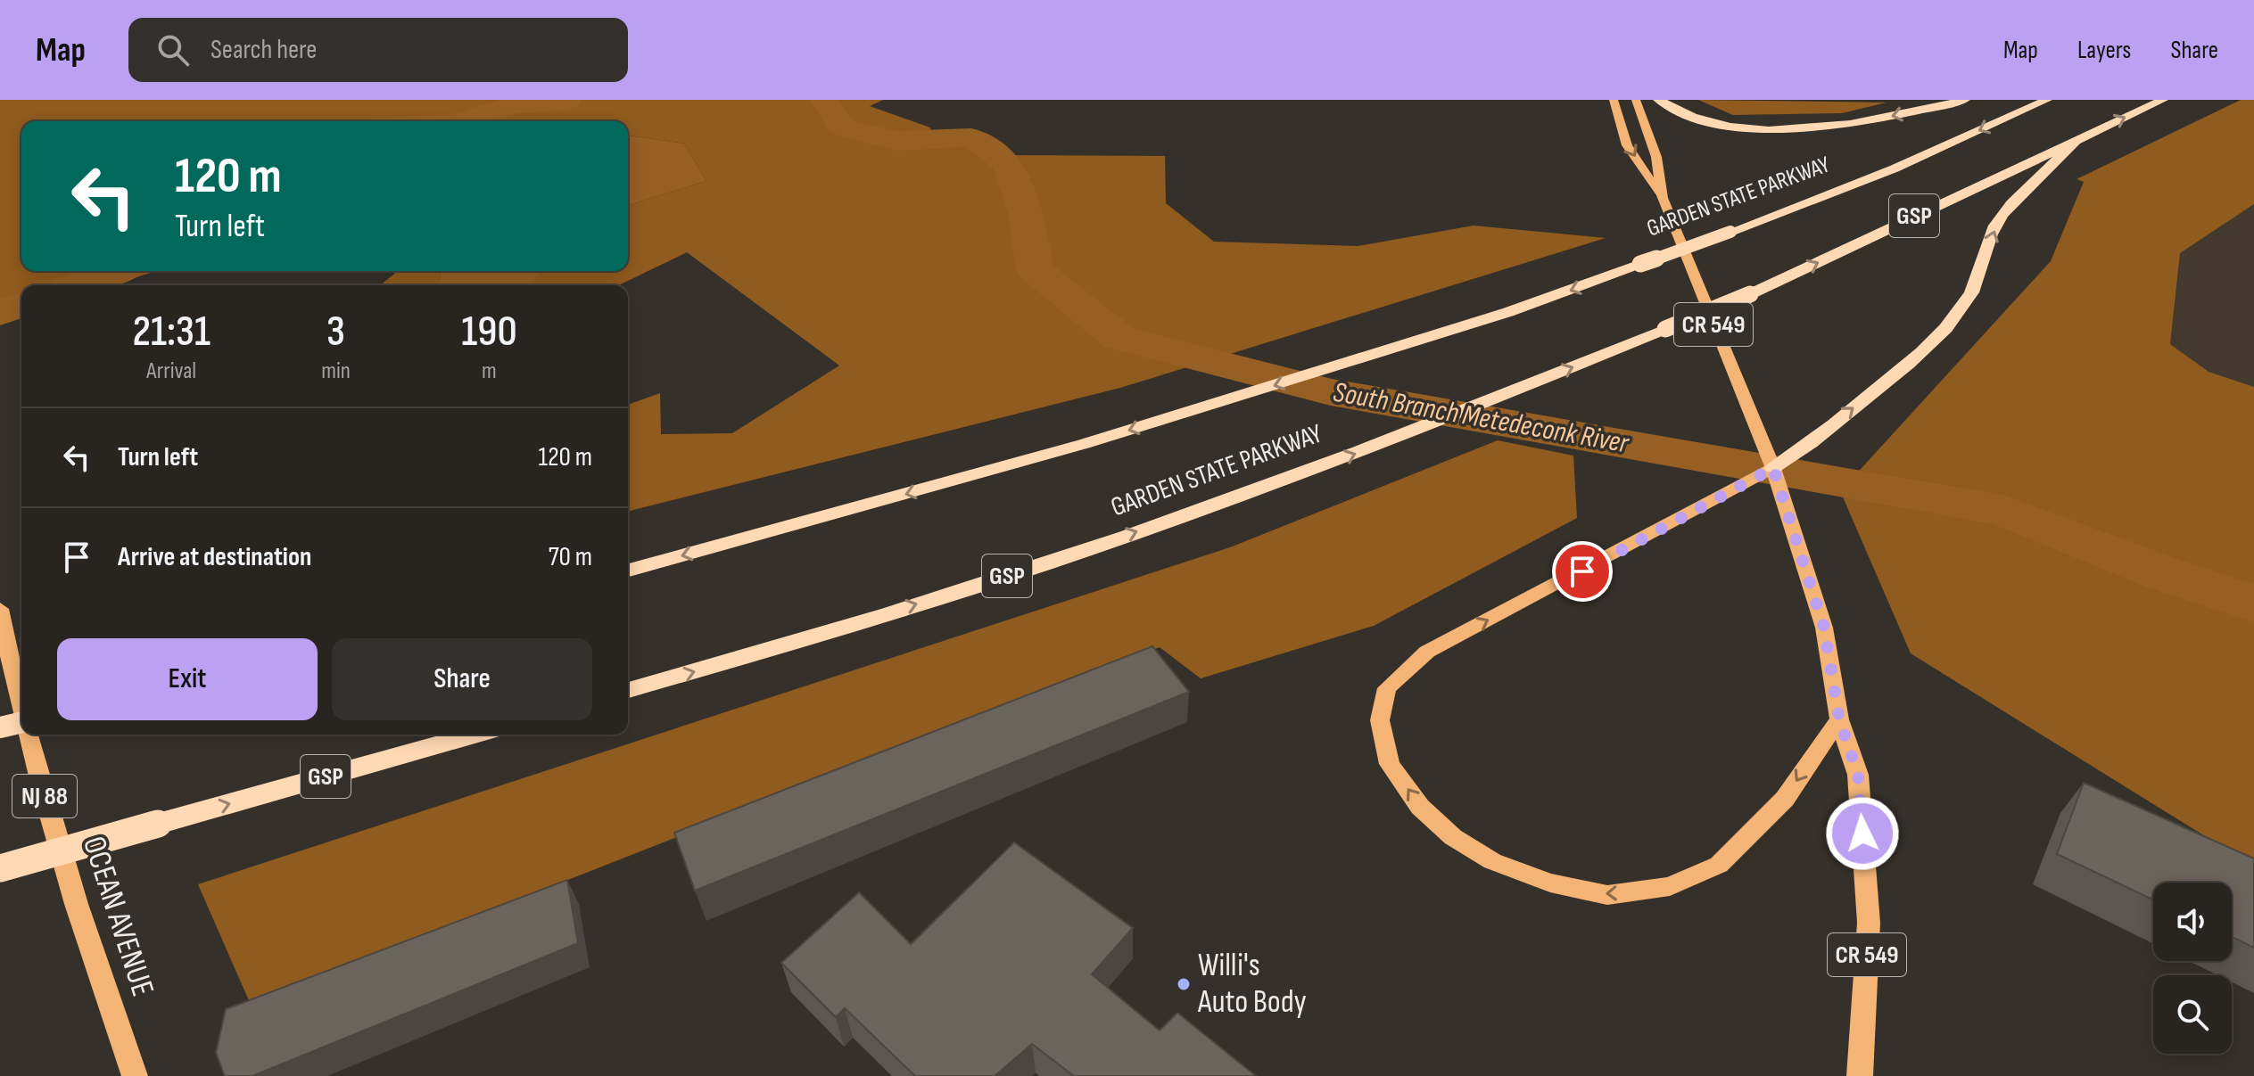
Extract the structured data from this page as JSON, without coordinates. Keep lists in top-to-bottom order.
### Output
{
  "streets": {
    "highway": ["GARDEN STATE PARKWAY", "GSP"],
    "main road": ["CR 549", "NJ 88", "OCEAN AVENUE"]
  },
  "water": ["South Branch Metedeconk River"],
  "places": ["Willi's Auto Body"],
  "page": {
    "header": "Map",
    "search": "Search here",
    "nav": ["Map", "Layers", "Share"],
    "turn": ["120 m", "Turn left"],
    "eta": [
      "21:31",
      "Arrival",
      "3",
      "min",
      "190",
      "m"
    ],
    "list": [
      {
        "name": "Turn left",
        "value": "120 m"
      },
      {
        "name": "Arrive at destination",
        "value": "70 m"
      }
    ],
    "buttons": ["Exit", "Share"]
  }
}
